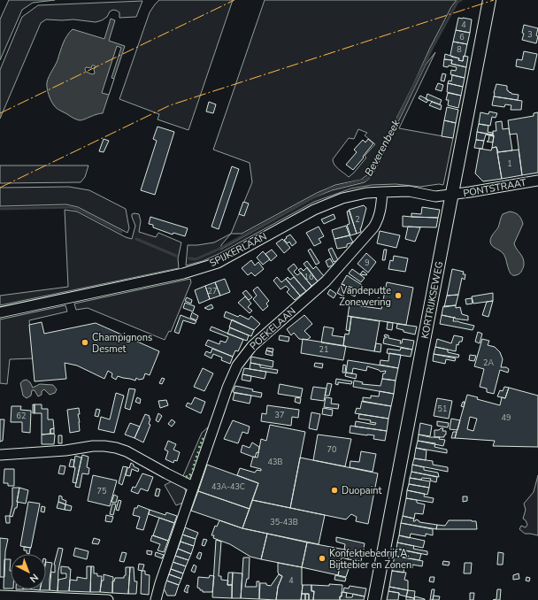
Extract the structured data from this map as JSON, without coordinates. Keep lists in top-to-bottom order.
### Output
{
  "streets": {
    "main road": ["KORTRIJKSEWEG"],
    "street": ["PONTSTRAAT", "SPIJKERLAAN", "POEKELAAN"]
  },
  "crossings": [
    ["PONTSTRAAT", "SPIJKERLAAN"],
    ["PONTSTRAAT", "KORTRIJKSEWEG"],
    ["SPIJKERLAAN", "KORTRIJKSEWEG"],
    ["SPIJKERLAAN", "POEKELAAN"]
  ],
  "water": ["Beverenbeek"],
  "places": [
    "Vandeputte Zonewering",
    "Champignons Desmet",
    "Duopaint",
    "Konfektiebedrijf A. Bijttebier en Zonen"
  ],
  "house_numbers": [
    "4",
    "3",
    "6",
    "8",
    "1",
    "2",
    "9",
    "16",
    "27",
    "21",
    "2A",
    "51",
    "37",
    "62",
    "49",
    "70",
    "43B",
    "43A-43C",
    "75",
    "35-43B",
    "4"
  ],
  "north": "bottom right"
}
